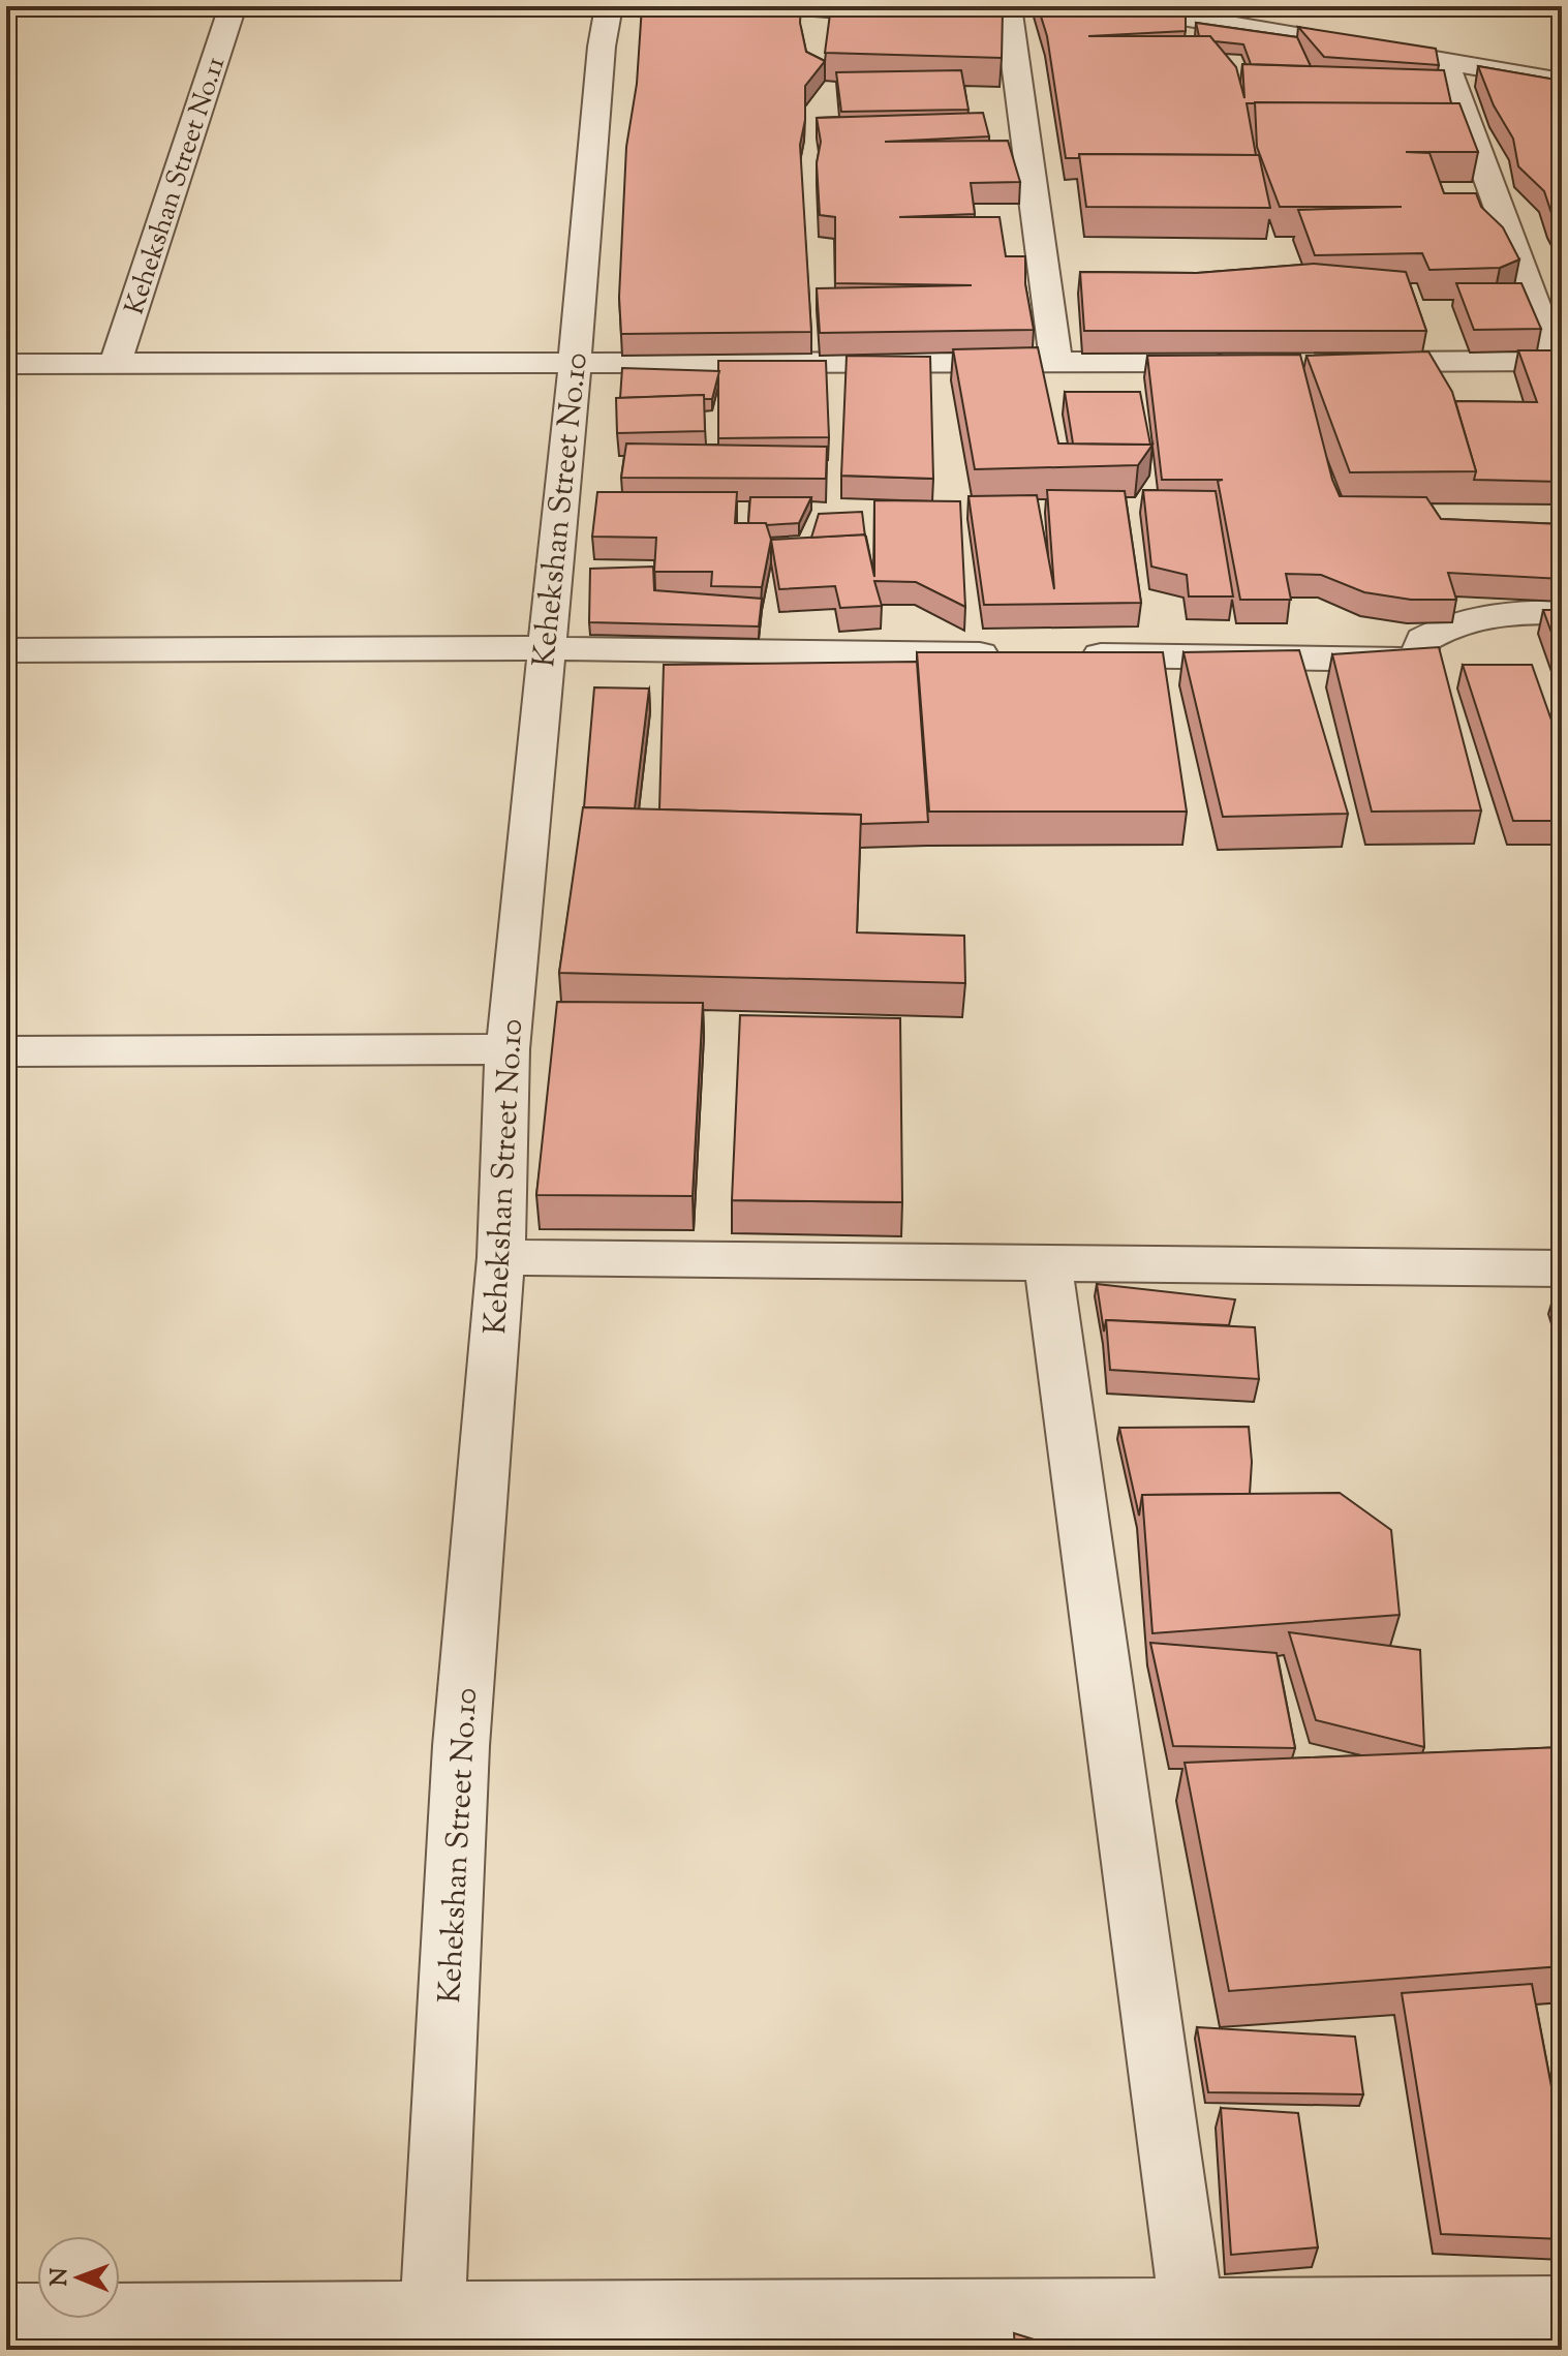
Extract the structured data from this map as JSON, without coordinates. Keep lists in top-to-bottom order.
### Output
{
  "streets": {
    "street": ["Kehekshan Street No.11", "Kehekshan Street No.10"]
  },
  "north": "left"
}
